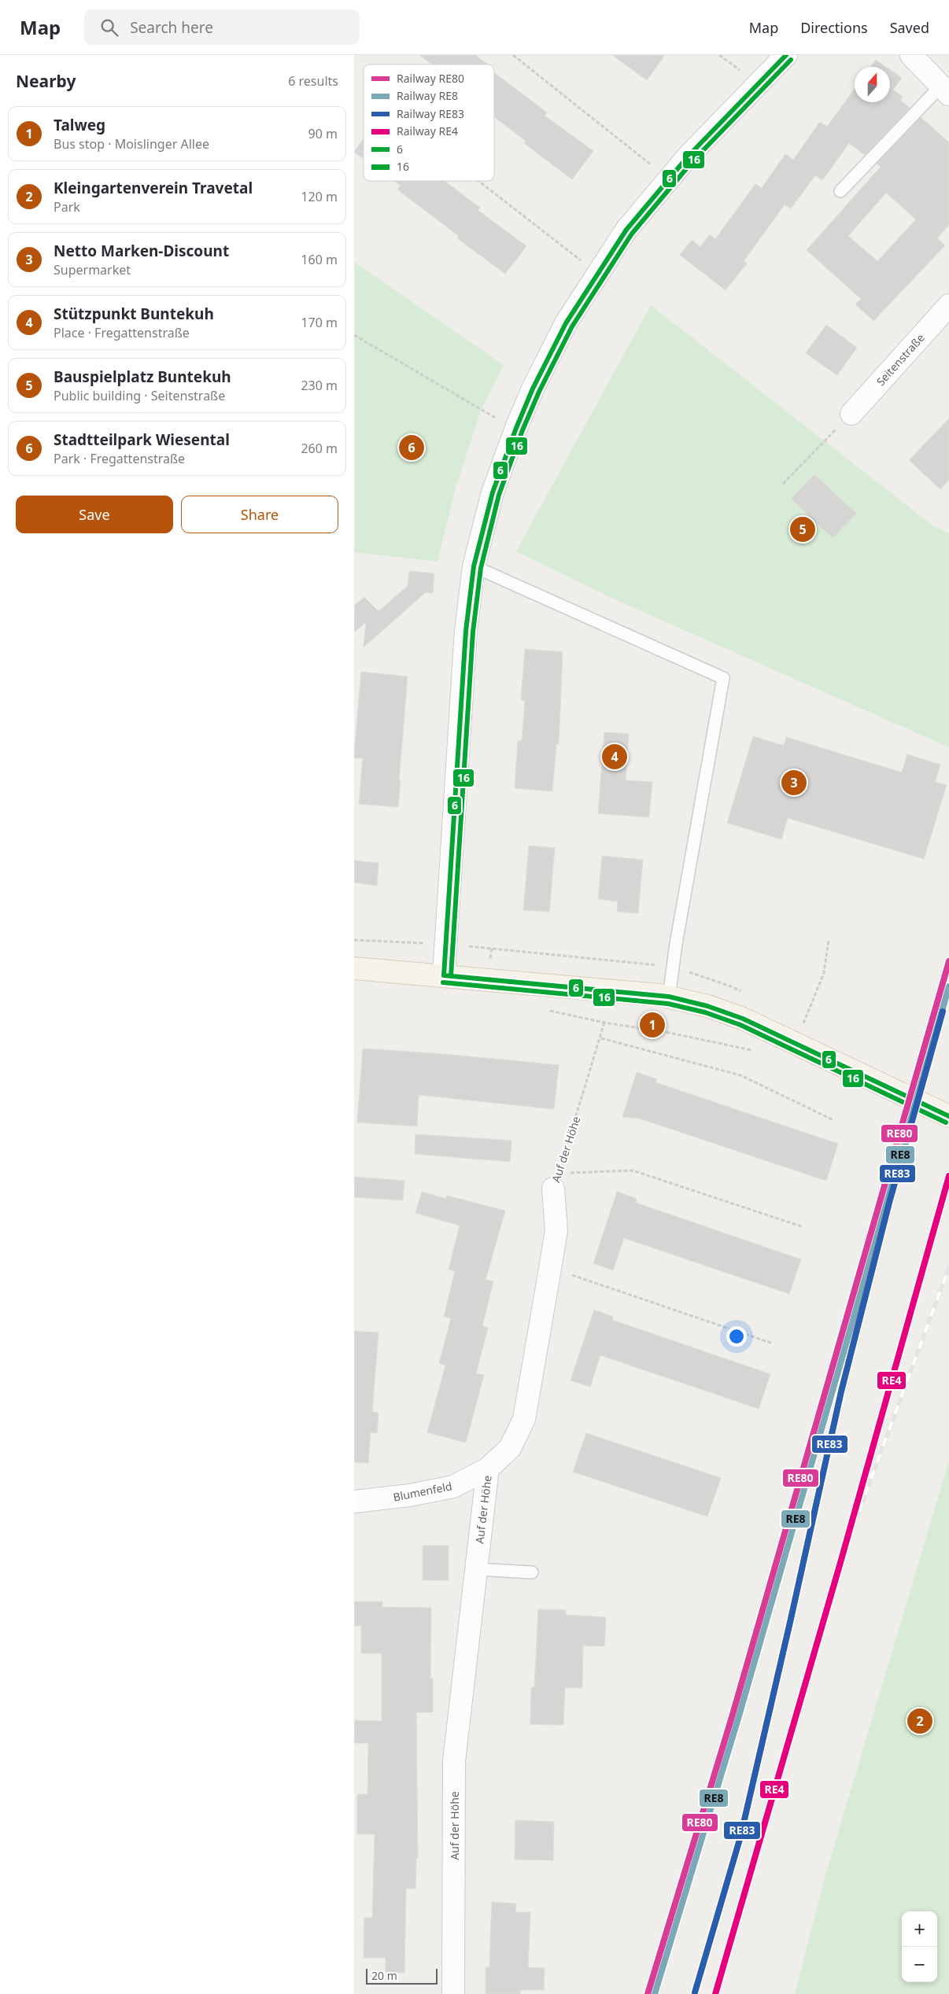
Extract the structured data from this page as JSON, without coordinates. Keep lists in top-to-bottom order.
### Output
{
  "streets": {
    "street": ["Seitenstraße", "Auf der Höhe", "Blumenfeld"]
  },
  "crossings": [
    ["Auf der Höhe", "Blumenfeld"]
  ],
  "lines": [
    "transit line 6",
    "transit line 16",
    "rail line RE80",
    "rail line RE8",
    "rail line RE83",
    "rail line RE4"
  ],
  "legend": [
    "Railway RE80",
    "Railway RE8",
    "Railway RE83",
    "Railway RE4",
    "6",
    "16"
  ],
  "scale_bar": "20 m",
  "north": "top",
  "page": {
    "header": "Map",
    "search": "Search here",
    "nav": ["Map", "Directions", "Saved"],
    "heading": ["Nearby", "6 results"],
    "list": [
      {
        "mark": "1",
        "name": "Talweg",
        "note": "Bus stop · Moislinger Allee",
        "value": "90 m"
      },
      {
        "mark": "2",
        "name": "Kleingartenverein Travetal",
        "note": "Park",
        "value": "120 m"
      },
      {
        "mark": "3",
        "name": "Netto Marken-Discount",
        "note": "Supermarket",
        "value": "160 m"
      },
      {
        "mark": "4",
        "name": "Stützpunkt Buntekuh",
        "note": "Place · Fregattenstraße",
        "value": "170 m"
      },
      {
        "mark": "5",
        "name": "Bauspielplatz Buntekuh",
        "note": "Public building · Seitenstraße",
        "value": "230 m"
      },
      {
        "mark": "6",
        "name": "Stadtteilpark Wiesental",
        "note": "Park · Fregattenstraße",
        "value": "260 m"
      }
    ],
    "pins": [
      "6",
      "5",
      "4",
      "3",
      "1",
      "2"
    ],
    "buttons": ["Save", "Share"],
    "map_buttons": ["+", "−"],
    "scale": "20 m"
  }
}
